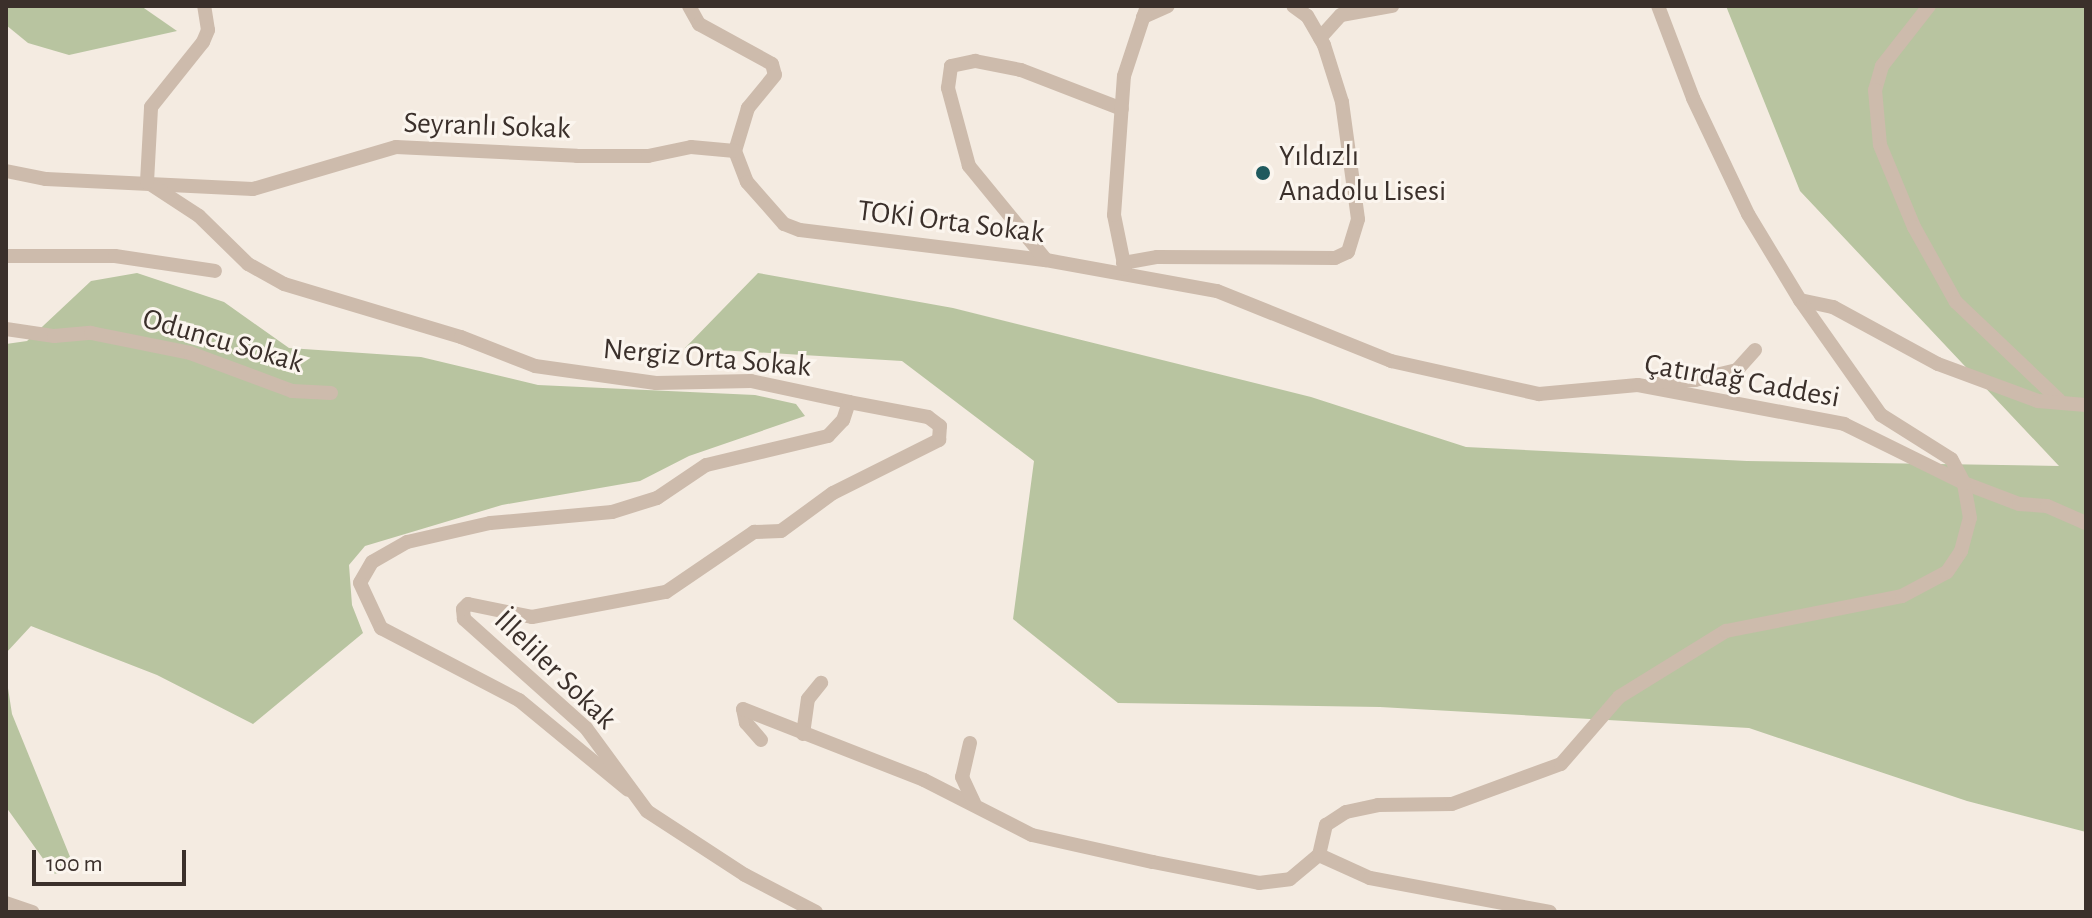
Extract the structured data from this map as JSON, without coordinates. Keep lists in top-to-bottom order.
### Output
{
  "streets": {
    "street": [
      "Seyranlı Sokak",
      "TOKİ Orta Sokak",
      "Oduncu Sokak",
      "Nergiz Orta Sokak",
      "Çatırdağ Caddesi",
      "İlleliler Sokak"
    ]
  },
  "crossings": [
    ["Seyranlı Sokak", "TOKİ Orta Sokak"],
    ["Seyranlı Sokak", "Nergiz Orta Sokak"],
    ["TOKİ Orta Sokak", "Çatırdağ Caddesi"],
    ["Nergiz Orta Sokak", "İlleliler Sokak"]
  ],
  "places": ["Yıldızlı Anadolu Lisesi"],
  "scale_bar": "100 m"
}
